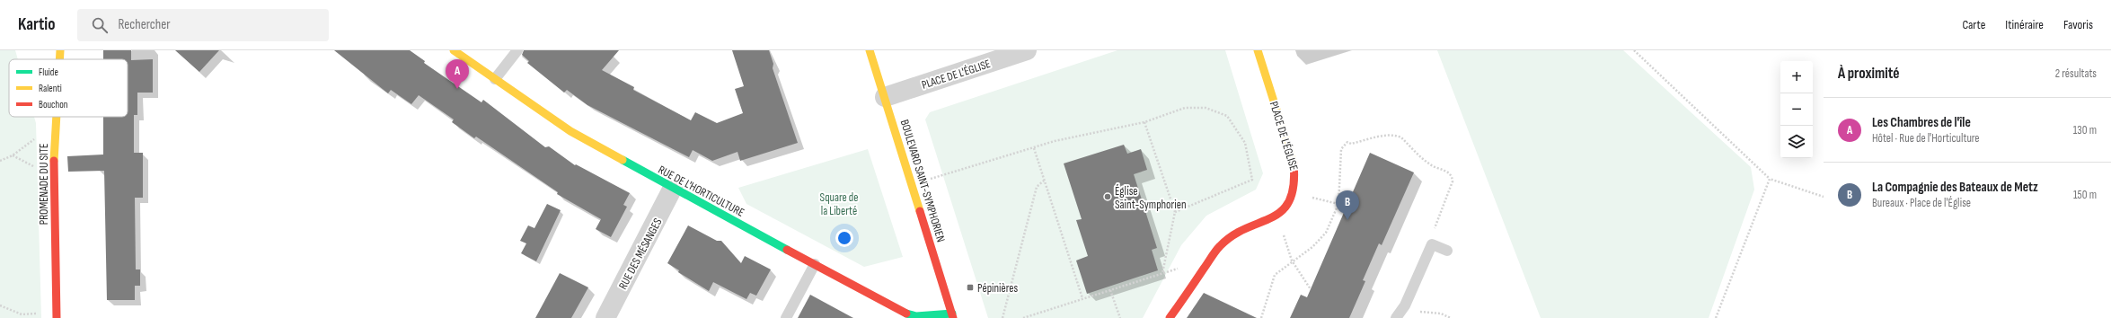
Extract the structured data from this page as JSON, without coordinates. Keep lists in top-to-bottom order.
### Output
{
  "streets": {
    "street": [
      "PLACE DE L'ÉGLISE",
      "BOULEVARD SAINT-SYMPHORIEN",
      "PROMENADE DU SITE",
      "RUE DE L'HORTICULTURE",
      "RUE DES MÉSANGES"
    ]
  },
  "crossings": [
    ["PLACE DE L'ÉGLISE", "BOULEVARD SAINT-SYMPHORIEN"],
    ["BOULEVARD SAINT-SYMPHORIEN", "RUE DE L'HORTICULTURE"],
    ["RUE DE L'HORTICULTURE", "RUE DES MÉSANGES"]
  ],
  "parks": ["Square de la Liberté"],
  "places": {
    "other": ["Église Saint-Symphorien"],
    "transit": ["Pépinières"]
  },
  "legend": ["Fluide", "Ralenti", "Bouchon"],
  "page": {
    "header": "Kartio",
    "search": "Rechercher",
    "nav": ["Carte", "Itinéraire", "Favoris"],
    "heading": ["À proximité", "2 résultats"],
    "pins": ["A", "B"],
    "map_buttons": ["+", "−"],
    "list": [
      {
        "mark": "A",
        "name": "Les Chambres de l'île",
        "note": "Hôtel · Rue de l'Horticulture",
        "value": "130 m"
      },
      {
        "mark": "B",
        "name": "La Compagnie des Bateaux de Metz",
        "note": "Bureaux · Place de l'Église",
        "value": "150 m"
      }
    ]
  }
}
